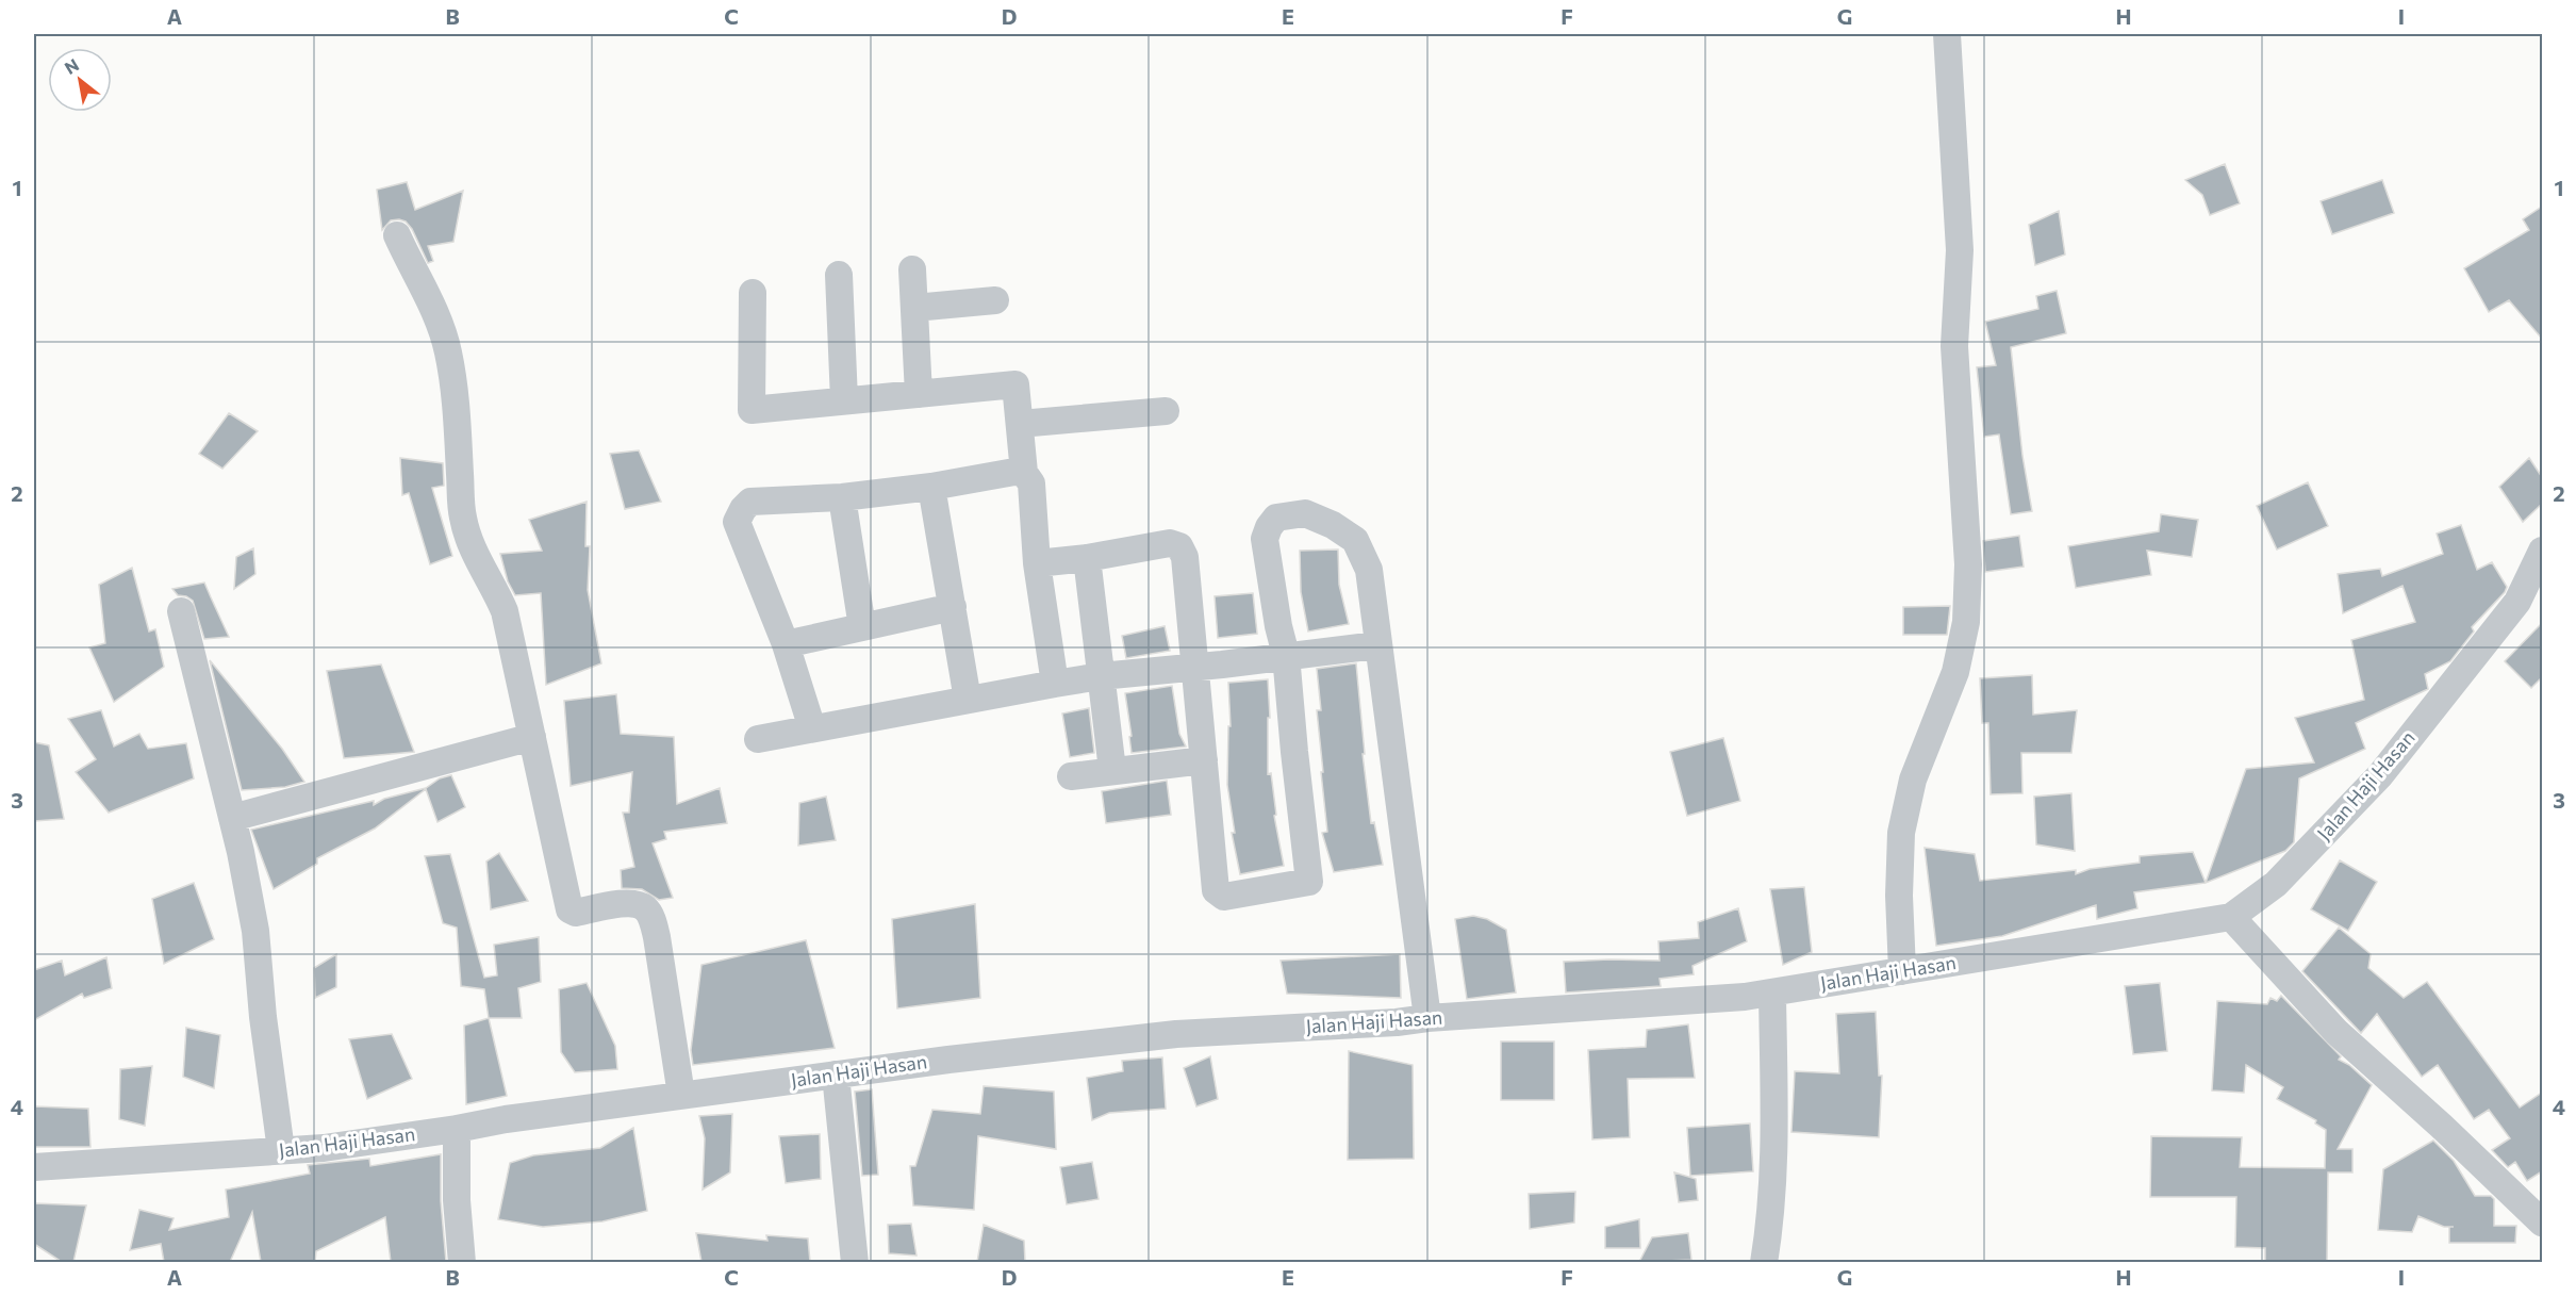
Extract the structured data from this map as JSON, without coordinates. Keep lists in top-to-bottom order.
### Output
{
  "streets": {
    "street": ["Jalan Haji Hasan"]
  },
  "north": "top left",
  "grid": {
    "columns": [
      "A",
      "B",
      "C",
      "D",
      "E",
      "F",
      "G",
      "H",
      "I"
    ],
    "rows": [
      "1",
      "2",
      "3",
      "4"
    ]
  }
}
